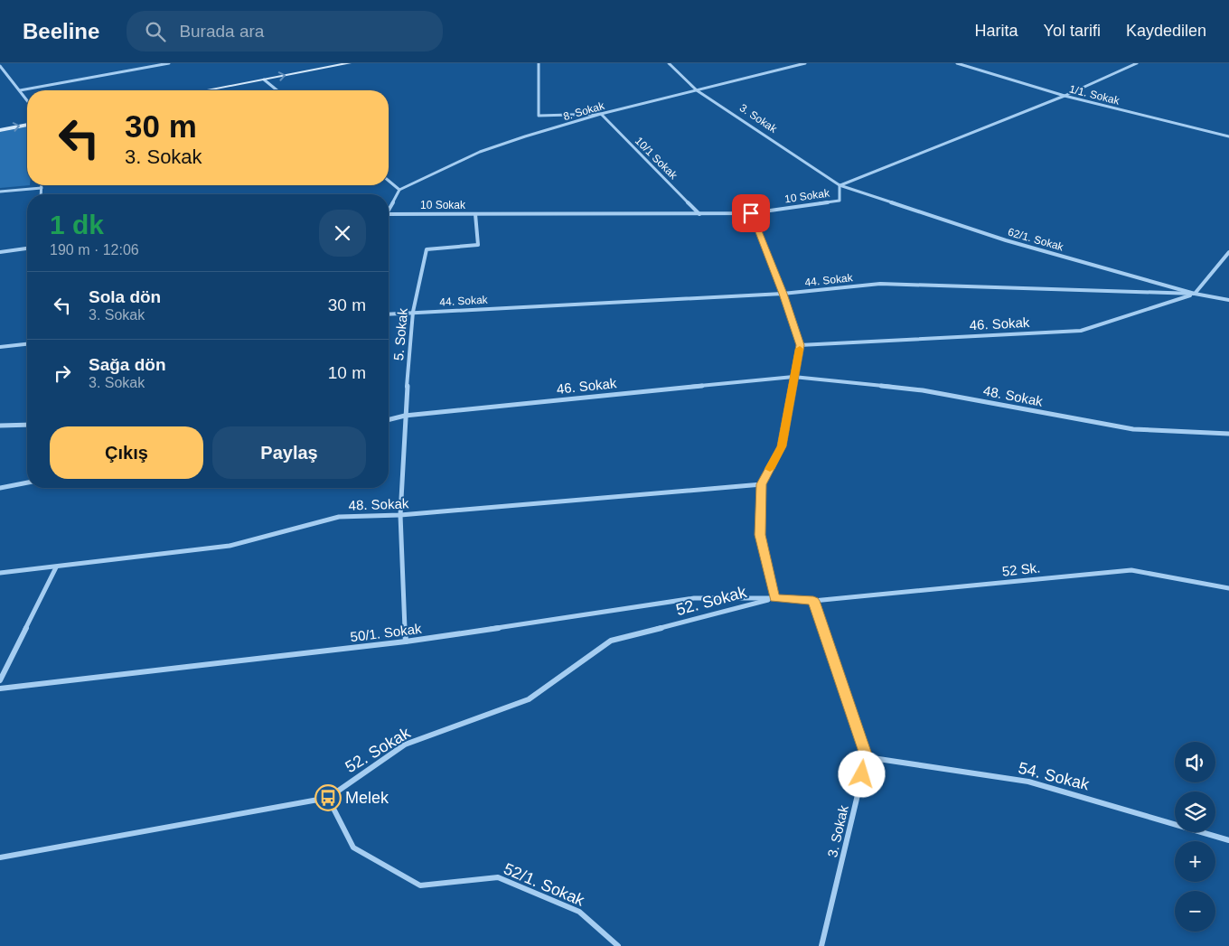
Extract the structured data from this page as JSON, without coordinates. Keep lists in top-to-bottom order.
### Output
{
  "streets": {
    "street": [
      "1/1. Sokak",
      "8. Sokak",
      "3. Sokak",
      "10/1 Sokak",
      "10 Sokak",
      "62/1. Sokak",
      "44. Sokak",
      "46. Sokak",
      "5. Sokak",
      "48. Sokak",
      "52 Sk.",
      "52. Sokak",
      "50/1. Sokak",
      "54. Sokak",
      "52/1. Sokak"
    ]
  },
  "crossings": [
    ["1/1. Sokak", "10 Sokak"],
    ["8. Sokak", "3. Sokak"],
    ["8. Sokak", "10/1 Sokak"],
    ["3. Sokak", "10 Sokak"],
    ["3. Sokak", "62/1. Sokak"],
    ["3. Sokak", "54. Sokak"],
    ["10/1 Sokak", "10 Sokak"],
    ["10 Sokak", "62/1. Sokak"],
    ["10 Sokak", "5. Sokak"],
    ["62/1. Sokak", "44. Sokak"],
    ["62/1. Sokak", "46. Sokak"],
    ["44. Sokak", "46. Sokak"],
    ["44. Sokak", "5. Sokak"],
    ["46. Sokak", "5. Sokak"],
    ["46. Sokak", "48. Sokak"],
    ["5. Sokak", "48. Sokak"],
    ["5. Sokak", "50/1. Sokak"],
    ["52. Sokak", "50/1. Sokak"],
    ["52. Sokak", "52/1. Sokak"]
  ],
  "places": {
    "bus stop": ["Melek"]
  },
  "page": {
    "header": "Beeline",
    "search": "Burada ara",
    "nav": ["Harita", "Yol tarifi", "Kaydedilen"],
    "turn": ["30 m", "3. Sokak"],
    "heading": ["1 dk", "190 m · 12:06"],
    "list": [
      {
        "name": "Sola dön",
        "note": "3. Sokak",
        "value": "30 m"
      },
      {
        "name": "Sağa dön",
        "note": "3. Sokak",
        "value": "10 m"
      }
    ],
    "buttons": ["Çıkış", "Paylaş"],
    "map_buttons": ["+", "−"]
  }
}
